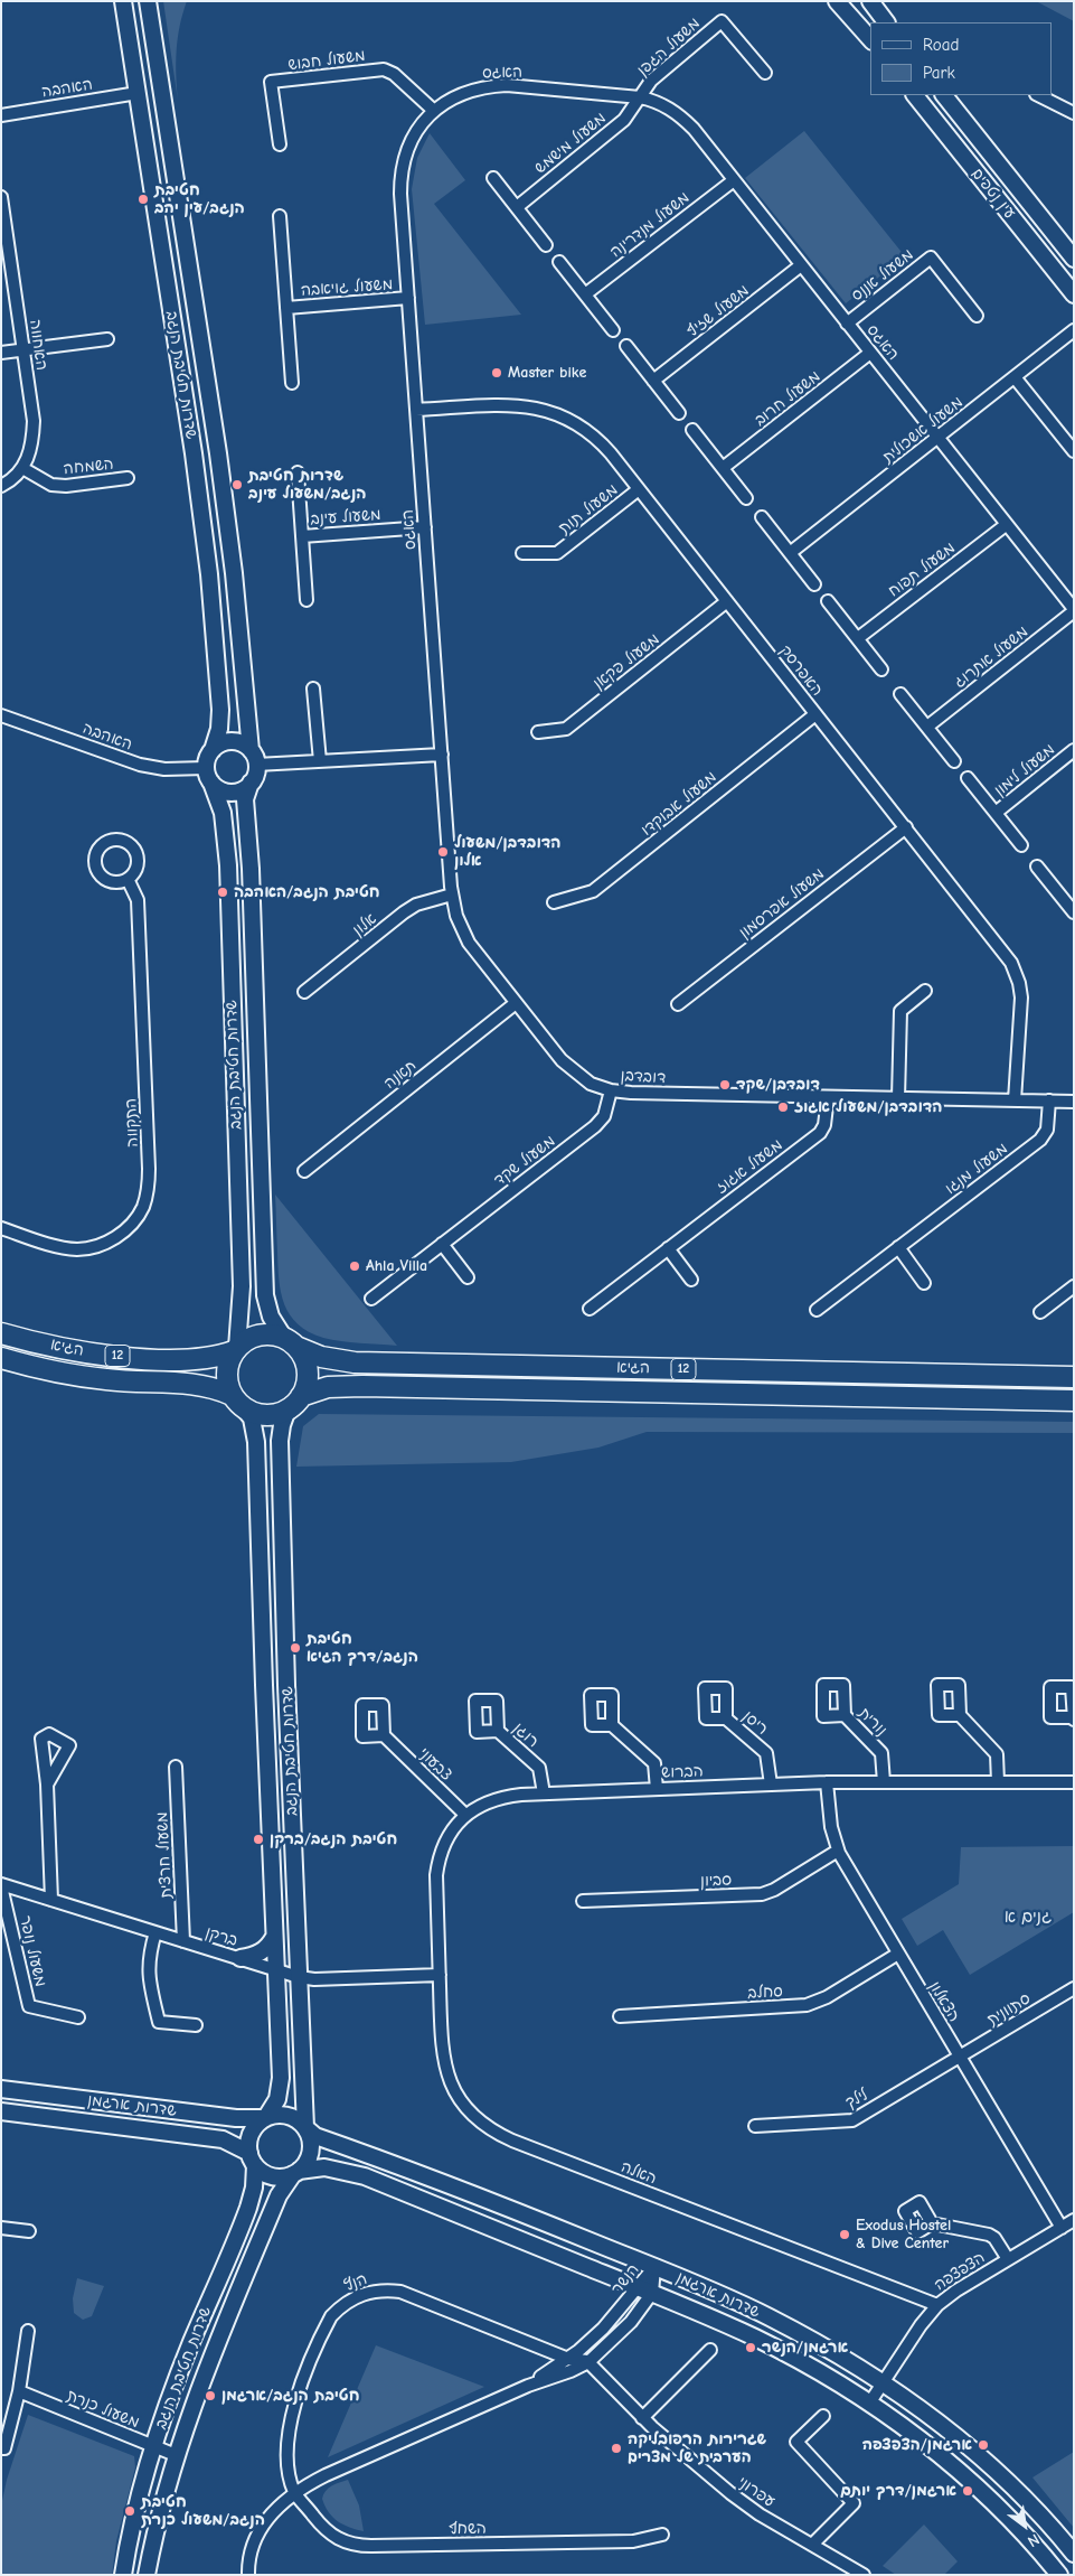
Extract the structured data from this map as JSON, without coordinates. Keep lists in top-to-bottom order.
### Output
{
  "streets": {
    "highway": ["הגיא", "12"],
    "street": [
      "משעול הגפן",
      "משעול חבוש",
      "האגס",
      "האהבה",
      "משעול מישמש",
      "עין נטפים",
      "משעול מנדרינה",
      "משעול אננס",
      "משעול גויאבה",
      "משעול שזיף",
      "האחווה",
      "שדרות חטיבת הנגב",
      "משעול חרוב",
      "משעול אשכולית",
      "השמחה",
      "משעול תות",
      "משעול עינב",
      "משעול תפוח",
      "משעול אתרוג",
      "משעול פקאן",
      "האפרסק",
      "משעול לימון",
      "משעול אבוקדו",
      "משעול אפרסמון",
      "אלון",
      "תאנה",
      "דובדבן",
      "התקווה",
      "משעול שקד",
      "משעול אגוז",
      "משעול מנגו",
      "נורית",
      "ריסן",
      "רוגן",
      "צבעוני",
      "הברוש",
      "משעול חרצית",
      "סביון",
      "ברקן",
      "משעול נופר",
      "סחלב",
      "הצאלון",
      "סתוונית",
      "לילך",
      "שדרות ארגמן",
      "האלה",
      "הצפצפה",
      "הנשר",
      "הנץ",
      "משעול כנרת",
      "עפרוני",
      "השחף"
    ]
  },
  "crossings": [
    ["משעול הגפן", "האגס"],
    ["משעול הגפן", "משעול מישמש"],
    ["משעול חבוש", "האגס"],
    ["האגס", "משעול מישמש"],
    ["האגס", "משעול מנדרינה"],
    ["האגס", "משעול אננס"],
    ["האגס", "משעול גויאבה"],
    ["האגס", "משעול שזיף"],
    ["האגס", "משעול חרוב"],
    ["האגס", "משעול אשכולית"],
    ["האגס", "משעול עינב"],
    ["האגס", "משעול תפוח"],
    ["האגס", "משעול אתרוג"],
    ["האגס", "האפרסק"],
    ["האגס", "דובדבן"],
    ["האהבה", "שדרות חטיבת הנגב"],
    ["האחווה", "השמחה"],
    ["שדרות חטיבת הנגב", "הגיא"],
    ["שדרות חטיבת הנגב", "12"],
    ["שדרות חטיבת הנגב", "ברקן"],
    ["שדרות חטיבת הנגב", "שדרות ארגמן"],
    ["שדרות חטיבת הנגב", "משעול כנרת"],
    ["משעול תות", "האפרסק"],
    ["משעול פקאן", "האפרסק"],
    ["האפרסק", "משעול אבוקדו"],
    ["האפרסק", "משעול אפרסמון"],
    ["האפרסק", "דובדבן"],
    ["אלון", "דובדבן"],
    ["תאנה", "דובדבן"],
    ["דובדבן", "משעול שקד"],
    ["דובדבן", "משעול אגוז"],
    ["דובדבן", "משעול מנגו"],
    ["הגיא", "12"],
    ["נורית", "הברוש"],
    ["ריסן", "הברוש"],
    ["רוגן", "הברוש"],
    ["צבעוני", "הברוש"],
    ["הברוש", "ברקן"],
    ["הברוש", "הצאלון"],
    ["הברוש", "האלה"],
    ["משעול חרצית", "ברקן"],
    ["סביון", "הצאלון"],
    ["ברקן", "משעול נופר"],
    ["ברקן", "האלה"],
    ["סחלב", "הצאלון"],
    ["הצאלון", "סתוונית"],
    ["הצאלון", "לילך"],
    ["הצאלון", "הצפצפה"],
    ["סתוונית", "לילך"],
    ["שדרות ארגמן", "הצפצפה"],
    ["שדרות ארגמן", "הנשר"],
    ["האלה", "הצפצפה"],
    ["הנשר", "הנץ"],
    ["הנשר", "עפרוני"],
    ["הנשר", "השחף"],
    ["הנץ", "השחף"]
  ],
  "districts": ["גנים א"],
  "places": [
    "חטיבת הנגב/עין יהב",
    "Master bike",
    "שדרות חטיבת הנגב/משעול עינב",
    "הדובדבן/משעול אלון",
    "חטיבת הנגב/האהבה",
    "דובדבן/שקד",
    "הדובדבן/משעול אגוז",
    "Ahla Villa",
    "חטיבת הנגב/דרך הגיא",
    "חטיבת הנגב/ברקן",
    "Exodus Hostel & Dive Center",
    "ארגמן/הנשר",
    "חטיבת הנגב/ארגמן",
    "ארגמן/הצפצפה",
    "שגרירות הרפובליקה הערבית של מצרים",
    "ארגמן/דרך יותם",
    "חטיבת הנגב/משעול כנרת"
  ],
  "legend": ["Road", "Park"],
  "north": "bottom right"
}
